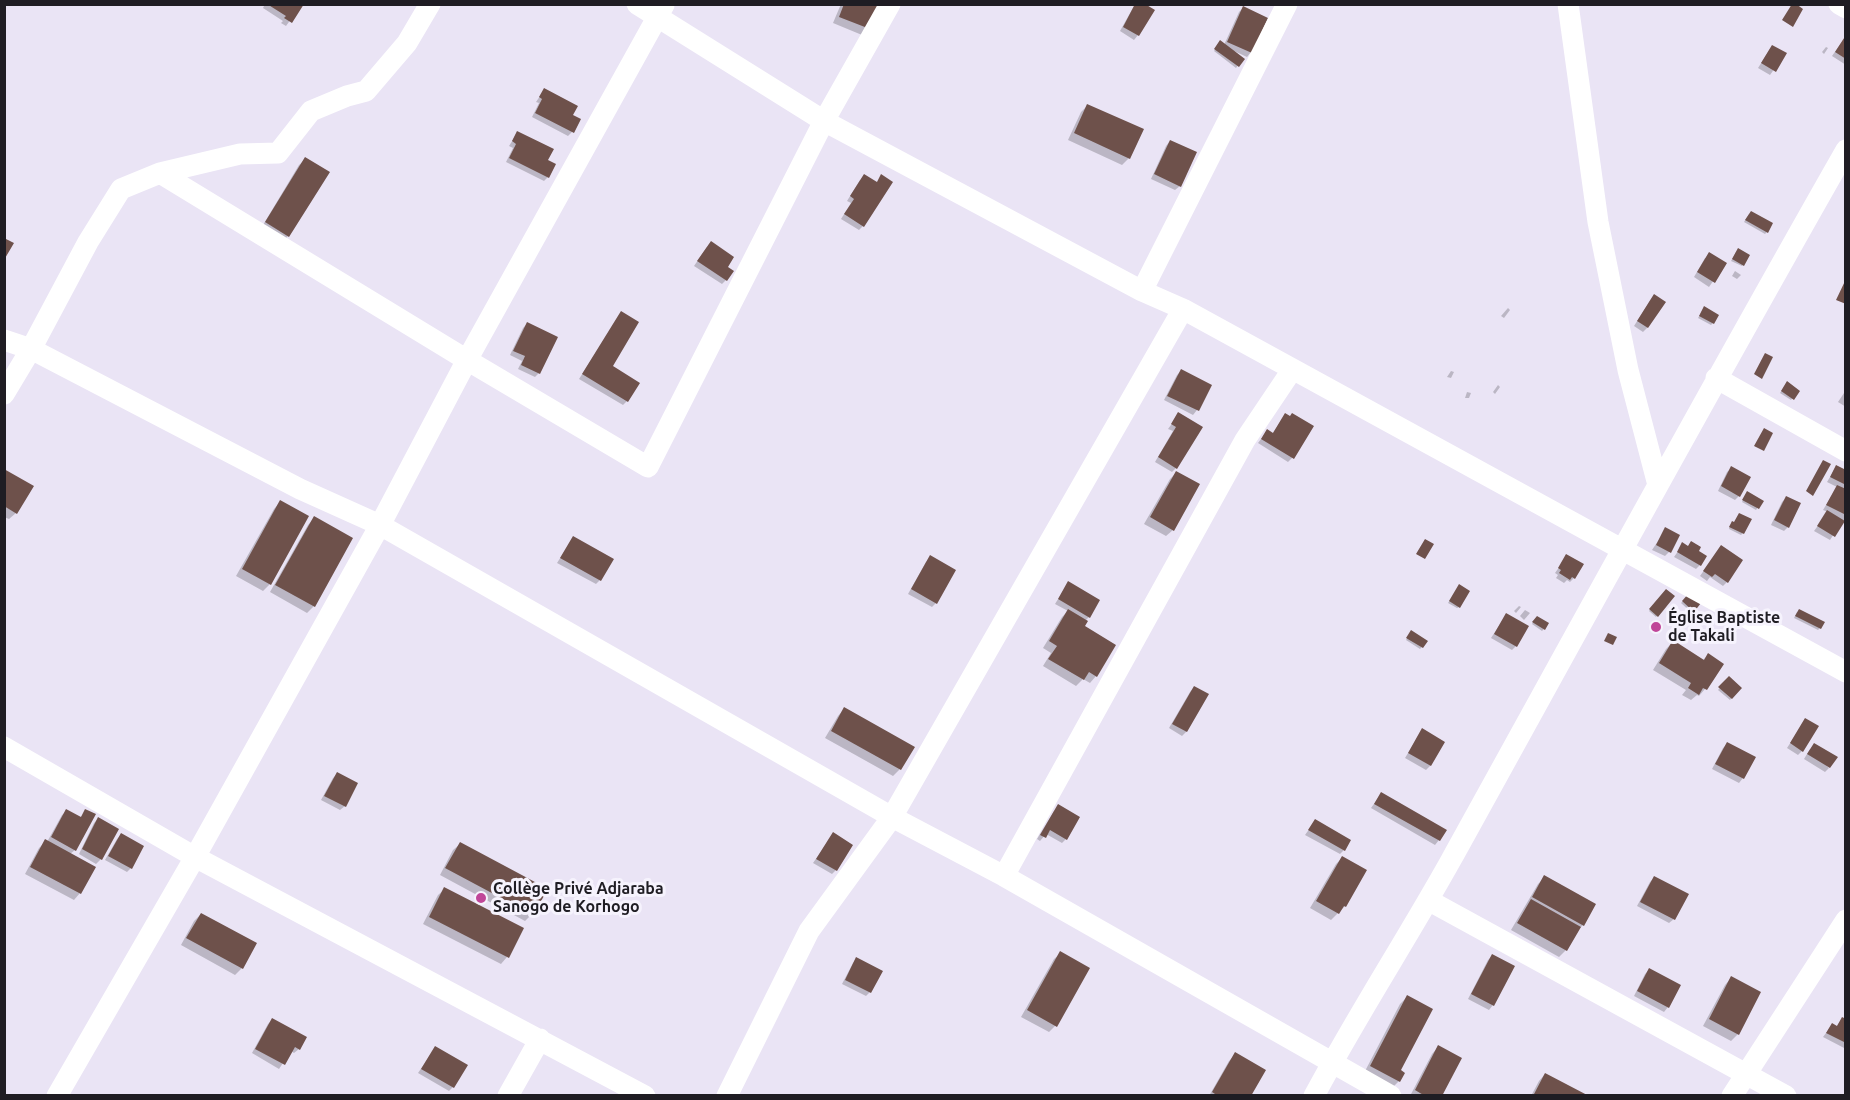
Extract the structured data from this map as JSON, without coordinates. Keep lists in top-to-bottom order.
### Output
{
  "places": ["Église Baptiste de Takali", "Collège Privé Adjaraba Sanogo de Korhogo"]
}
